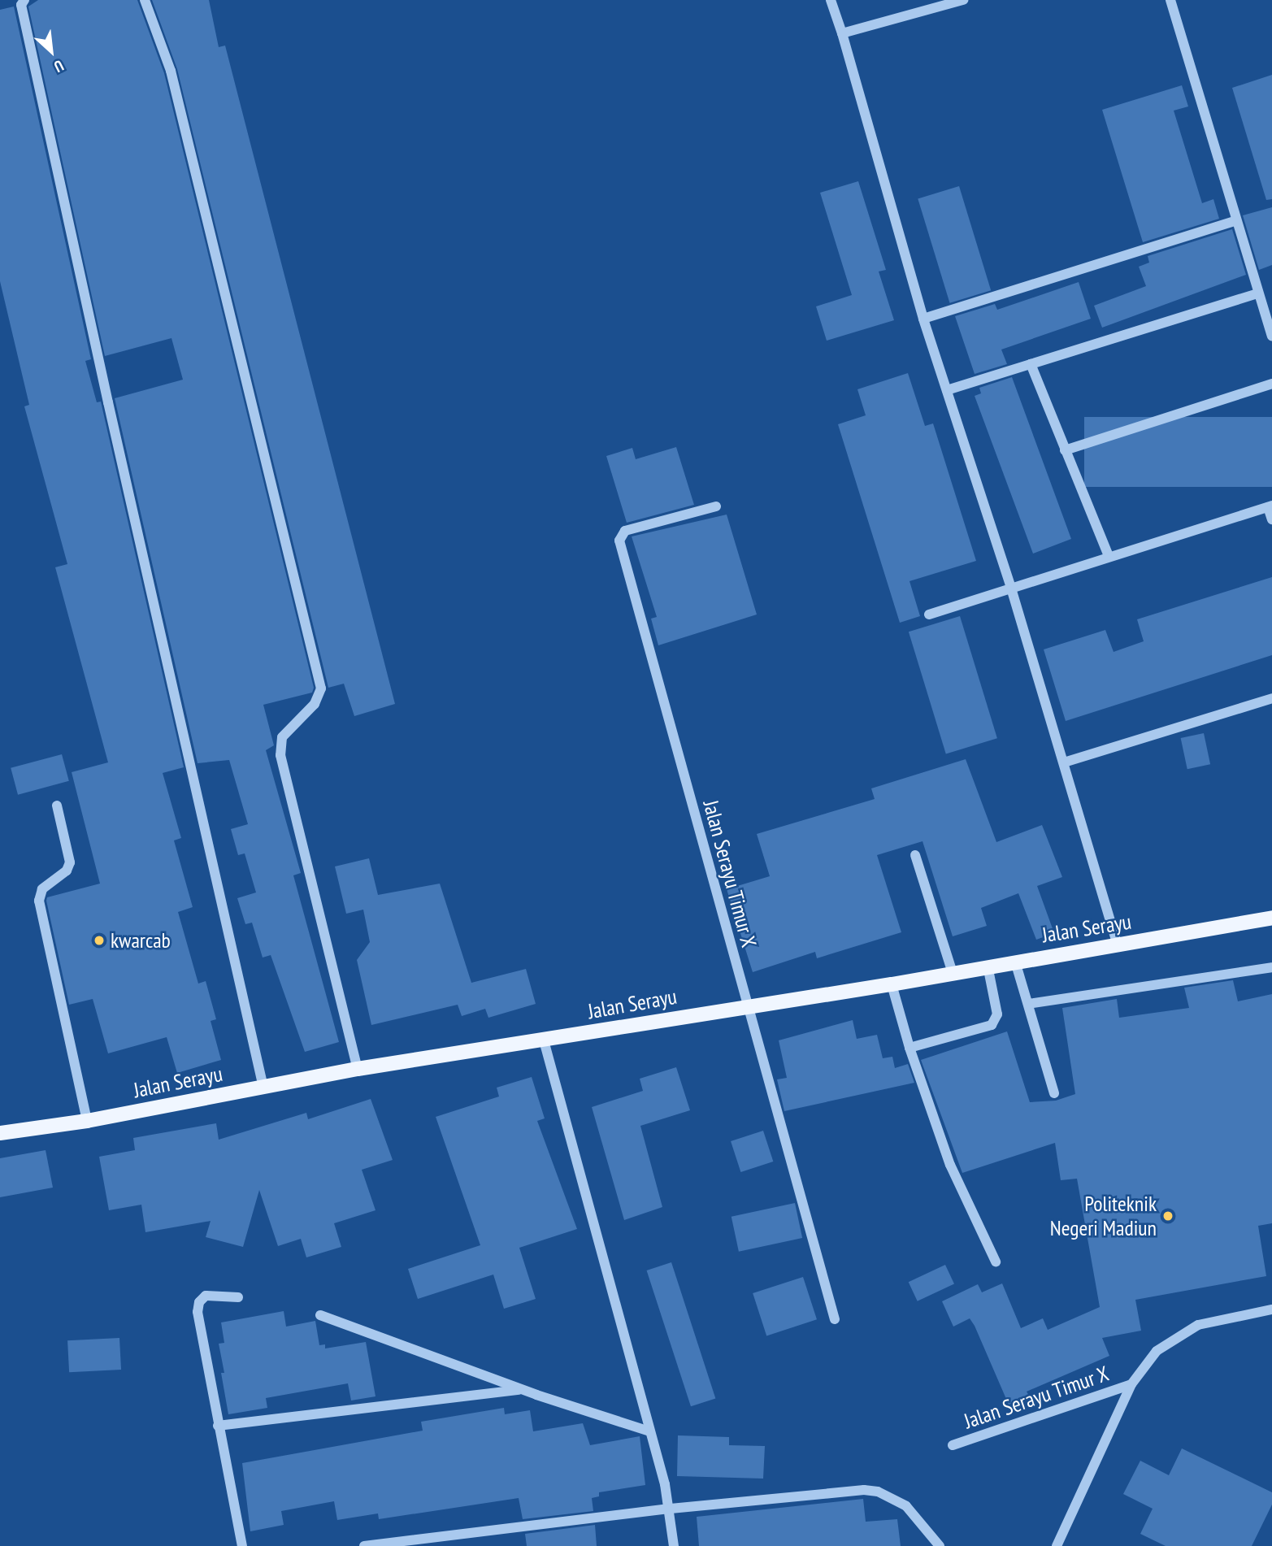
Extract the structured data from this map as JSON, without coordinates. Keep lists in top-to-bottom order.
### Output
{
  "streets": {
    "main road": ["Jalan Serayu"],
    "street": ["Jalan Serayu Timur X"]
  },
  "crossings": [
    ["Jalan Serayu Timur X", "Jalan Serayu"]
  ],
  "places": ["kwarcab", "Politeknik Negeri Madiun"],
  "north": "bottom right"
}
